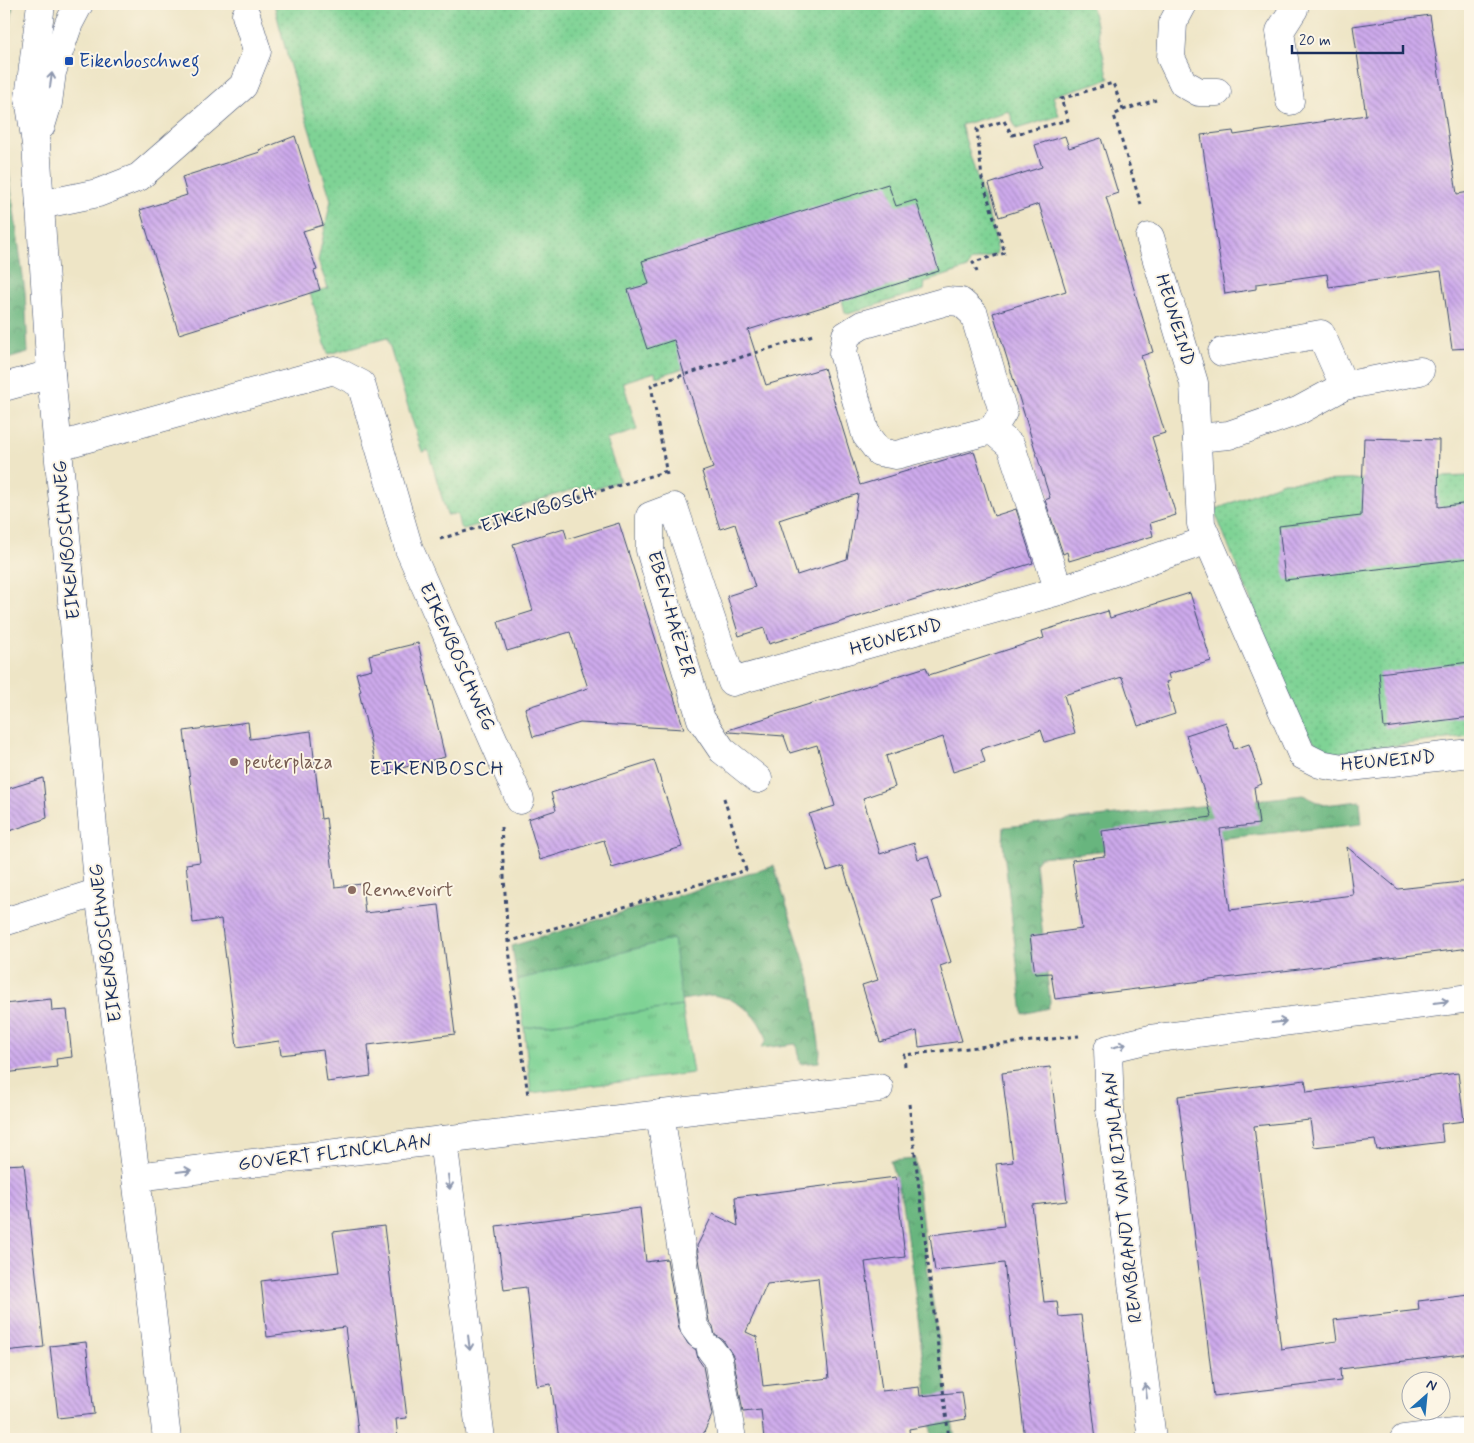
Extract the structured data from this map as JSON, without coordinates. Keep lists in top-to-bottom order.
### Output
{
  "streets": {
    "street": [
      "HEUNEIND",
      "EIKENBOSCHWEG",
      "EBEN-HAËZER",
      "GOVERT FLINCKLAAN",
      "REMBRANDT VAN RIJNLAAN"
    ],
    "path": ["EIKENBOSCH"]
  },
  "crossings": [
    ["HEUNEIND", "EBEN-HAËZER"],
    ["EIKENBOSCH", "EIKENBOSCHWEG"],
    ["EIKENBOSCHWEG", "GOVERT FLINCKLAAN"]
  ],
  "districts": ["EIKENBOSCH"],
  "places": {
    "transit": ["Eikenboschweg"],
    "other": ["peuterplaza", "Rennevoirt"]
  },
  "scale_bar": "20 m",
  "north": "top right"
}
